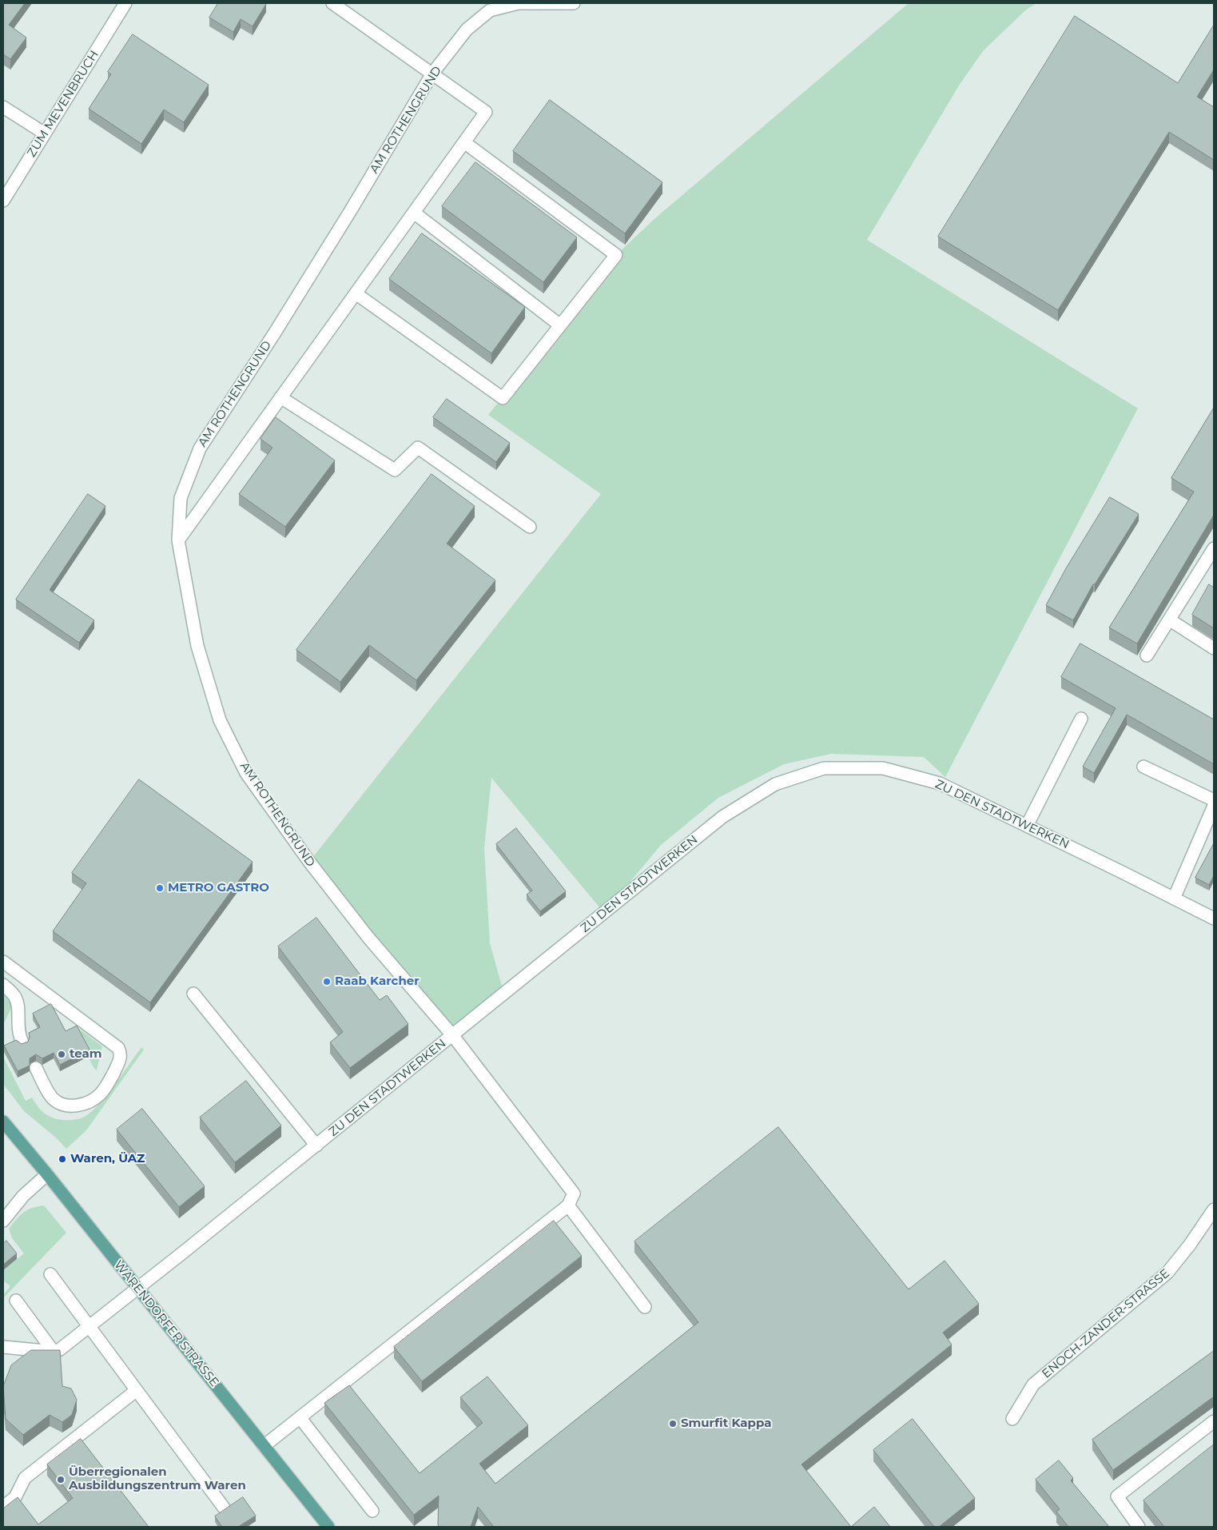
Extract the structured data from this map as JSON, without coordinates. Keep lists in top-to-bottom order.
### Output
{
  "streets": {
    "main road": ["WARENDORFER STRASSE"],
    "street": [
      "ZUM MEVENBRUCH",
      "AM ROTHENGRUND",
      "ZU DEN STADTWERKEN",
      "ENOCH-ZANDER-STRASSE"
    ]
  },
  "crossings": [
    ["AM ROTHENGRUND", "ZU DEN STADTWERKEN"],
    ["ZU DEN STADTWERKEN", "WARENDORFER STRASSE"]
  ],
  "places": [
    "METRO GASTRO",
    "Raab Karcher",
    "team",
    "Waren, ÜAZ",
    "Smurfit Kappa",
    "Überregionalen Ausbildungszentrum Waren"
  ]
}
